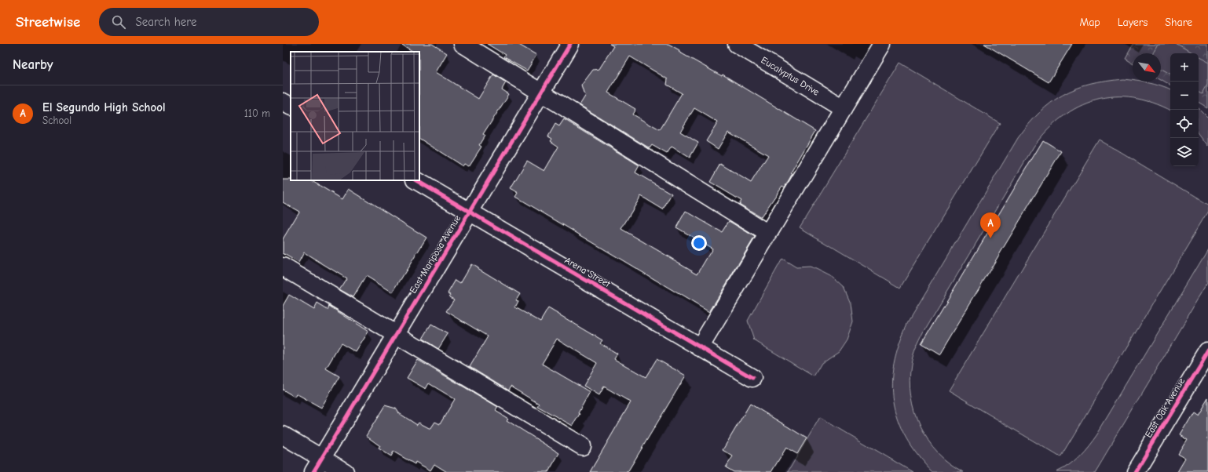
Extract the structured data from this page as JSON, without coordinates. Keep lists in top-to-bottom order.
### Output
{
  "streets": {
    "street": [
      "Eucalyptus Drive",
      "East Mariposa Avenue",
      "Arena Street",
      "East Oak Avenue"
    ]
  },
  "crossings": [
    ["East Mariposa Avenue", "Arena Street"]
  ],
  "north": "bottom right",
  "page": {
    "header": "Streetwise",
    "search": "Search here",
    "nav": ["Map", "Layers", "Share"],
    "heading": "Nearby",
    "map_buttons": ["+", "−"],
    "list": [
      {
        "mark": "A",
        "name": "El Segundo High School",
        "note": "School",
        "value": "110 m"
      }
    ],
    "pins": "A"
  }
}
